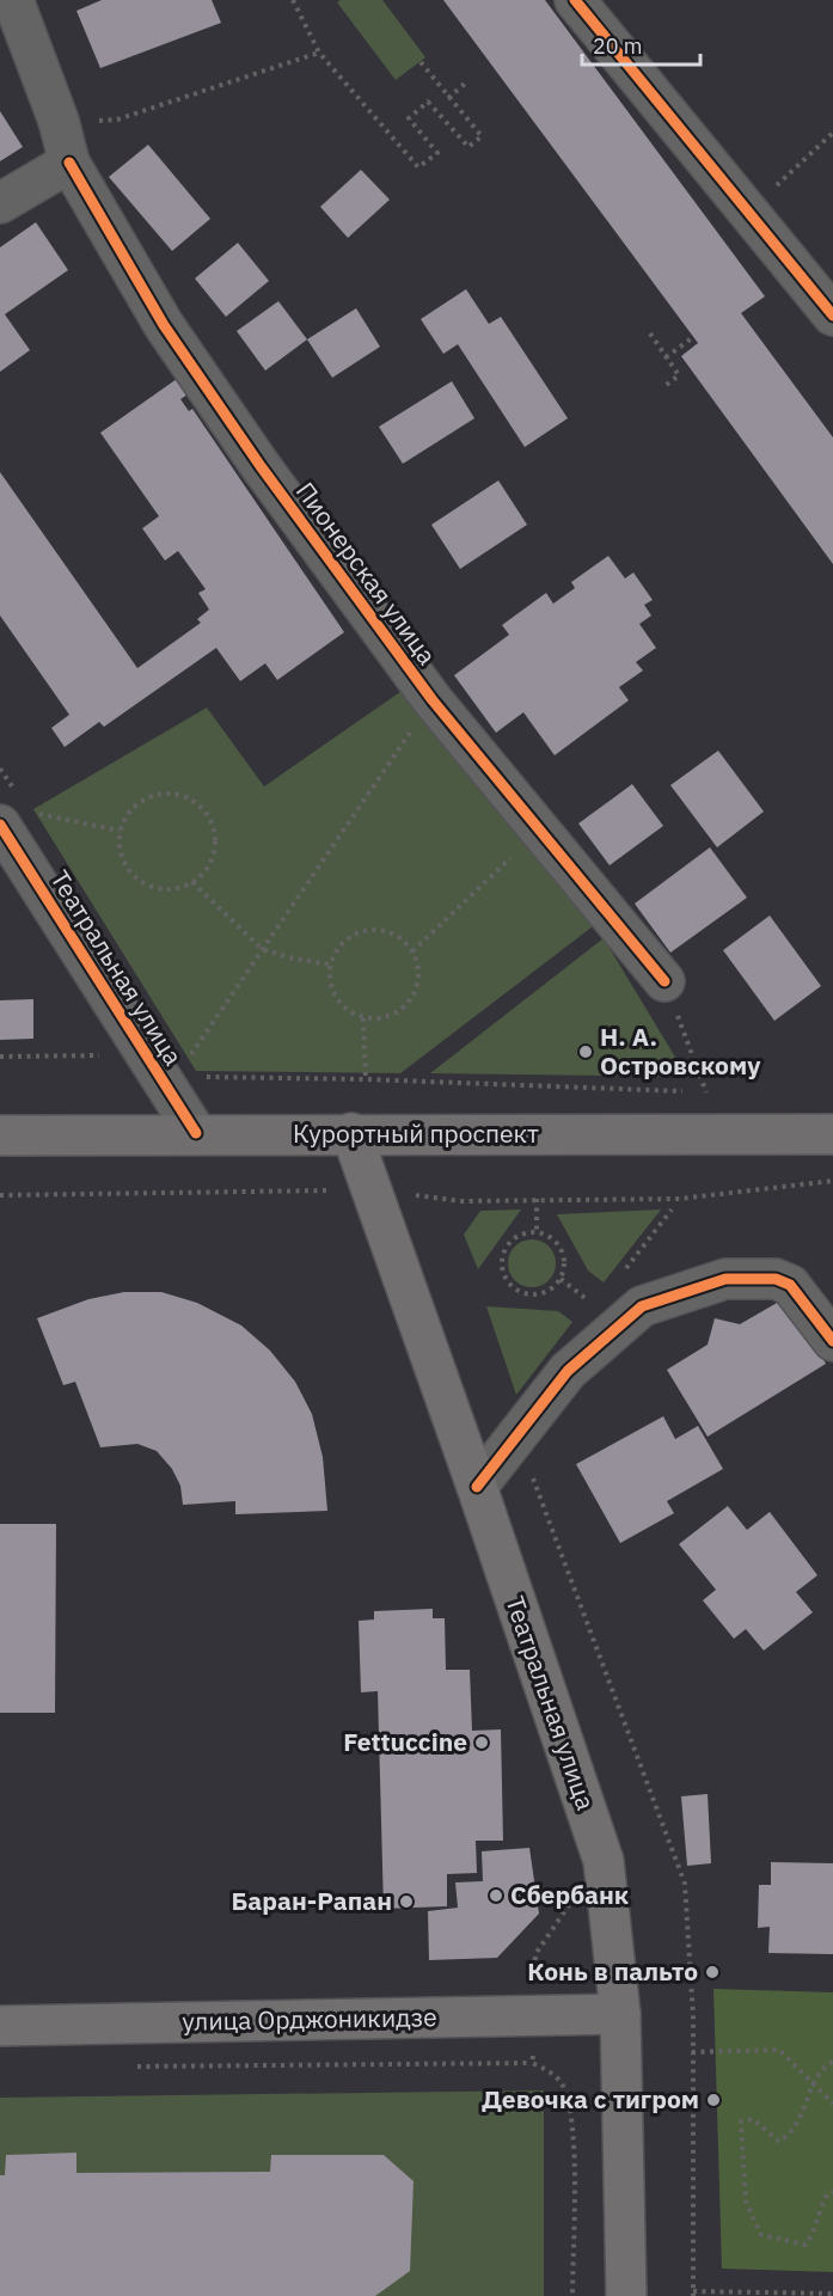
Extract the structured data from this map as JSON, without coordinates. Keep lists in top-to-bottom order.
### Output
{
  "streets": {
    "main road": ["Театральная улица", "Курортный проспект", "улица Орджоникидзе"],
    "street": ["Пионерская улица"]
  },
  "crossings": [
    ["Театральная улица", "Курортный проспект"],
    ["Театральная улица", "улица Орджоникидзе"]
  ],
  "places": [
    "Н. А. Островскому",
    "Fettuccine",
    "Сбербанк",
    "Баран-Рапан",
    "Конь в пальто",
    "Девочка с тигром"
  ],
  "scale_bar": "20 m"
}
